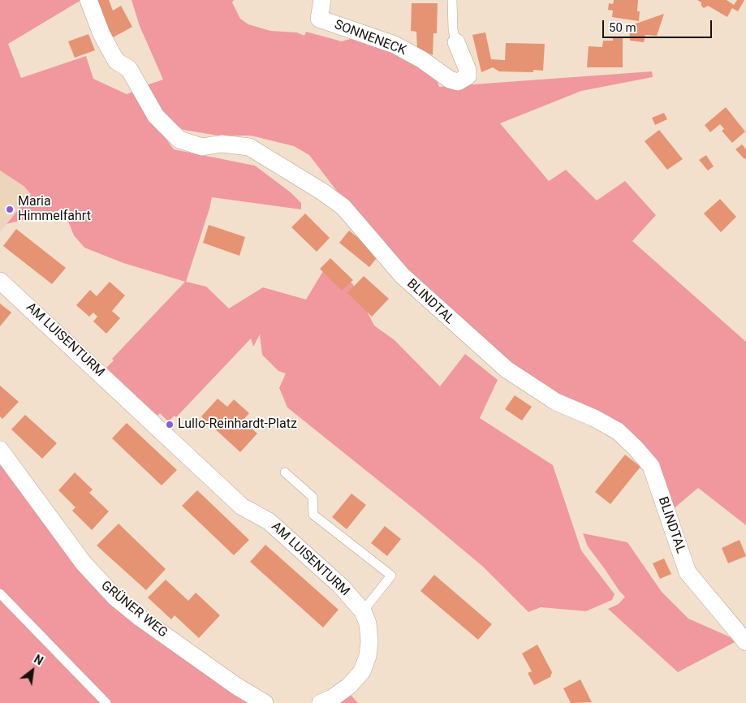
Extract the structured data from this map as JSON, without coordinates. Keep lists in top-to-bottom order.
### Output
{
  "streets": {
    "street": [
      "SONNENECK",
      "BLINDTAL",
      "AM LUISENTURM",
      "GRÜNER WEG"
    ]
  },
  "places": ["Maria Himmelfahrt", "Lullo-Reinhardt-Platz"],
  "scale_bar": "50 m",
  "north": "top right"
}
